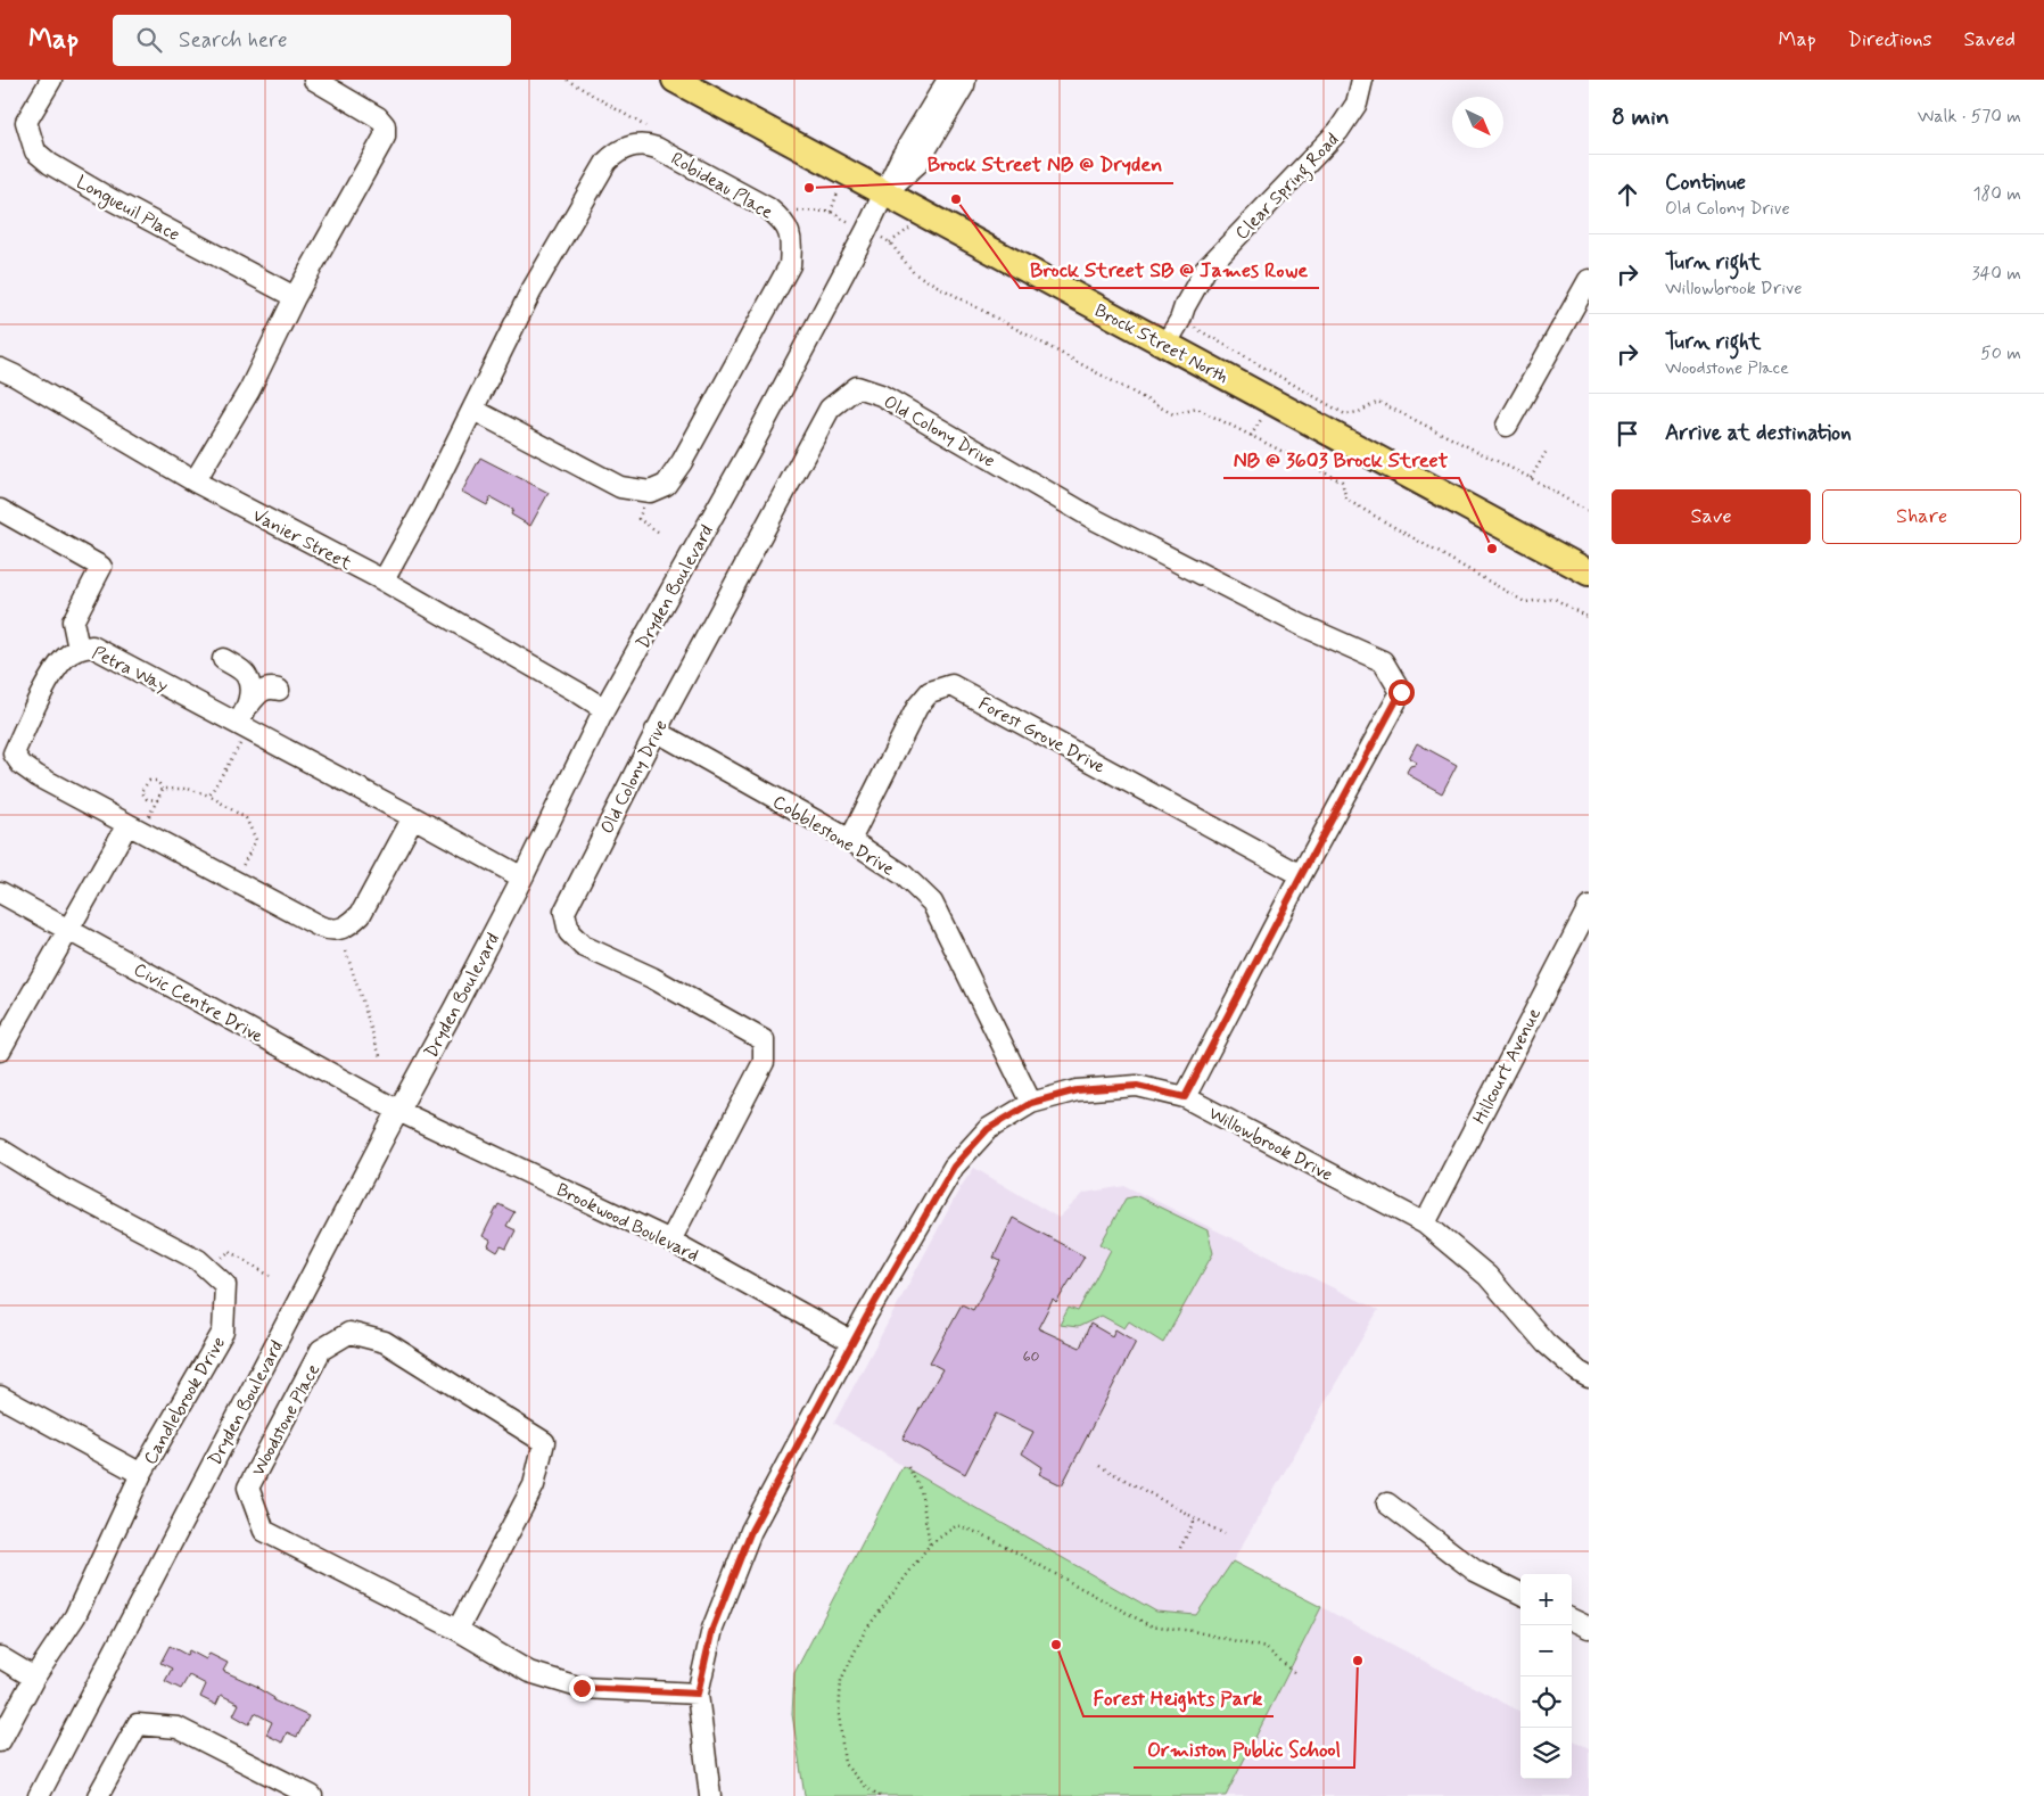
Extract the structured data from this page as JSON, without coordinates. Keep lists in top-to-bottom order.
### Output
{
  "streets": {
    "main road": ["Brock Street North"],
    "street": [
      "Robideau Place",
      "Clear Spring Road",
      "Longueuil Place",
      "Old Colony Drive",
      "Vanier Street",
      "Dryden Boulevard",
      "Petra Way",
      "Forest Grove Drive",
      "Cobblestone Drive",
      "Civic Centre Drive",
      "Hillcourt Avenue",
      "Willowbrook Drive",
      "Brookwood Boulevard",
      "Candlebrook Drive",
      "Woodstone Place"
    ]
  },
  "crossings": [
    ["Robideau Place", "Vanier Street"],
    ["Clear Spring Road", "Brock Street North"],
    ["Brock Street North", "Dryden Boulevard"],
    ["Old Colony Drive", "Forest Grove Drive"],
    ["Old Colony Drive", "Cobblestone Drive"],
    ["Old Colony Drive", "Willowbrook Drive"],
    ["Old Colony Drive", "Brookwood Boulevard"],
    ["Vanier Street", "Dryden Boulevard"],
    ["Dryden Boulevard", "Petra Way"],
    ["Dryden Boulevard", "Civic Centre Drive"],
    ["Dryden Boulevard", "Brookwood Boulevard"],
    ["Forest Grove Drive", "Cobblestone Drive"],
    ["Cobblestone Drive", "Willowbrook Drive"],
    ["Civic Centre Drive", "Brookwood Boulevard"],
    ["Hillcourt Avenue", "Willowbrook Drive"],
    ["Willowbrook Drive", "Brookwood Boulevard"],
    ["Willowbrook Drive", "Woodstone Place"]
  ],
  "places": [
    "Brock Street NB @ Dryden",
    "Brock Street SB @ James Rowe",
    "NB @ 3603 Brock Street",
    "Forest Heights Park",
    "Ormiston Public School"
  ],
  "house_numbers": ["60"],
  "north": "bottom right",
  "page": {
    "header": "Map",
    "search": "Search here",
    "nav": ["Map", "Directions", "Saved"],
    "heading": ["8 min", "Walk · 570 m"],
    "list": [
      ["Continue", "Old Colony Drive", "180 m"],
      ["Turn right", "Willowbrook Drive", "340 m"],
      ["Turn right", "Woodstone Place", "50 m"],
      "Arrive at destination"
    ],
    "buttons": ["Save", "Share"],
    "map_buttons": ["+", "−"]
  }
}
